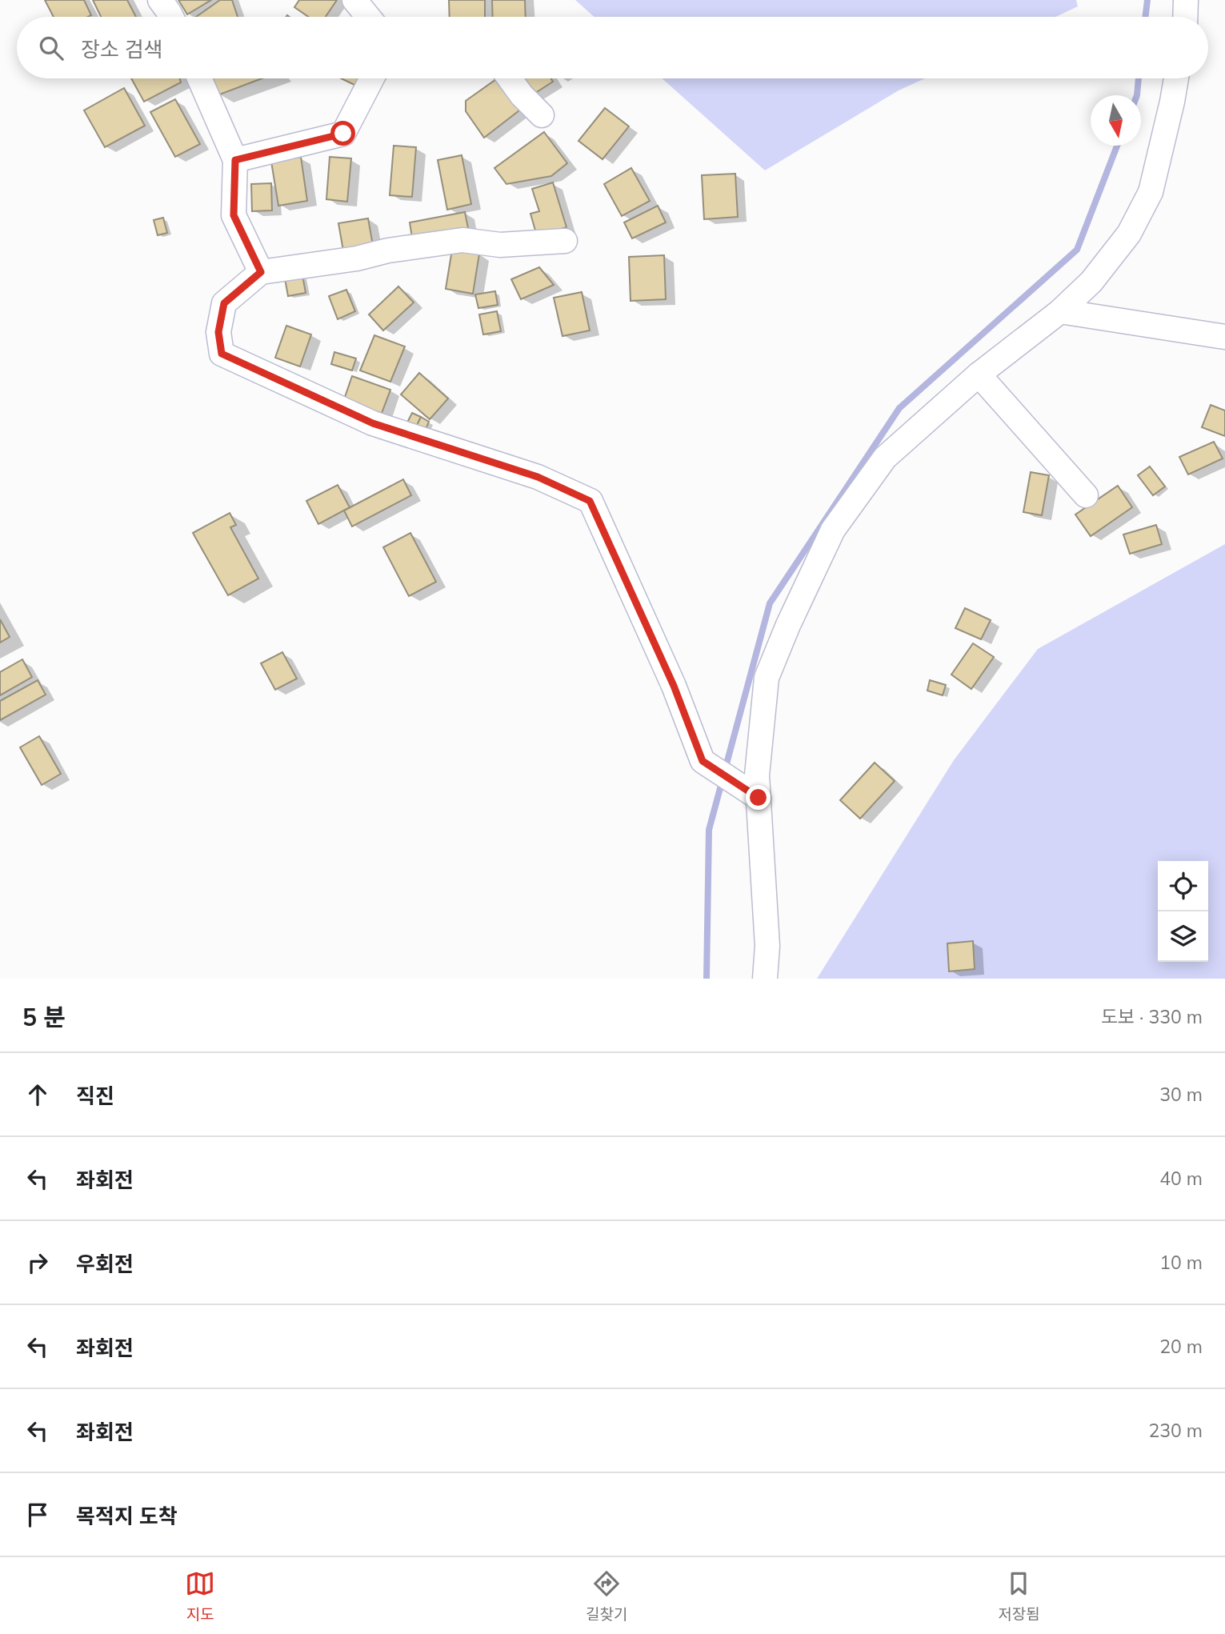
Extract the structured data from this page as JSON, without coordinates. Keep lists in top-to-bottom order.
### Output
{
  "north": "bottom",
  "page": {
    "search": "장소 검색",
    "heading": ["5 분", "도보 · 330 m"],
    "list": [
      ["직진", "30 m"],
      ["좌회전", "40 m"],
      ["우회전", "10 m"],
      ["좌회전", "20 m"],
      ["좌회전", "230 m"],
      "목적지 도착"
    ],
    "nav": ["지도", "길찾기", "저장됨"]
  }
}
